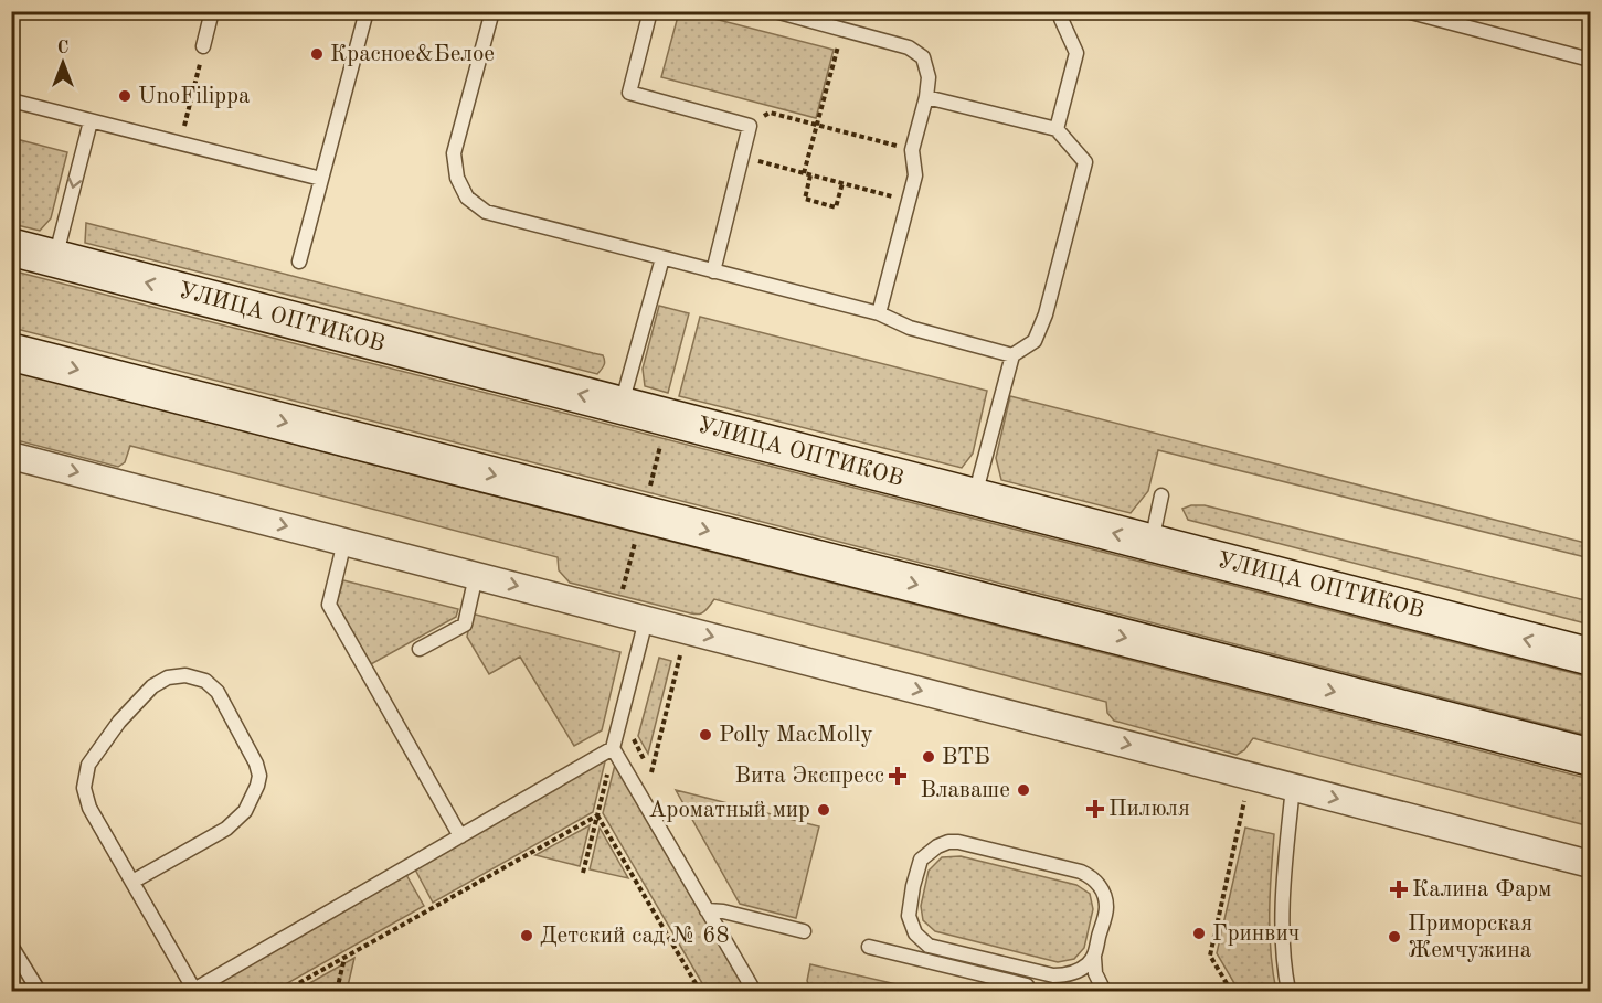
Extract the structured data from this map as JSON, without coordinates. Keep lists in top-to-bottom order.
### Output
{
  "streets": {
    "street": ["УЛИЦА ОПТИКОВ"]
  },
  "places": {
    "other": [
      "Красное&Белое",
      "UnoFilippa",
      "Polly MacMolly",
      "ВТБ",
      "Влаваше",
      "Ароматный мир",
      "Гринвич",
      "Детский сад № 68",
      "Приморская Жемчужина"
    ],
    "health": ["Вита Экспресс", "Пилюля", "Калина Фарм"]
  },
  "north": "top"
}
